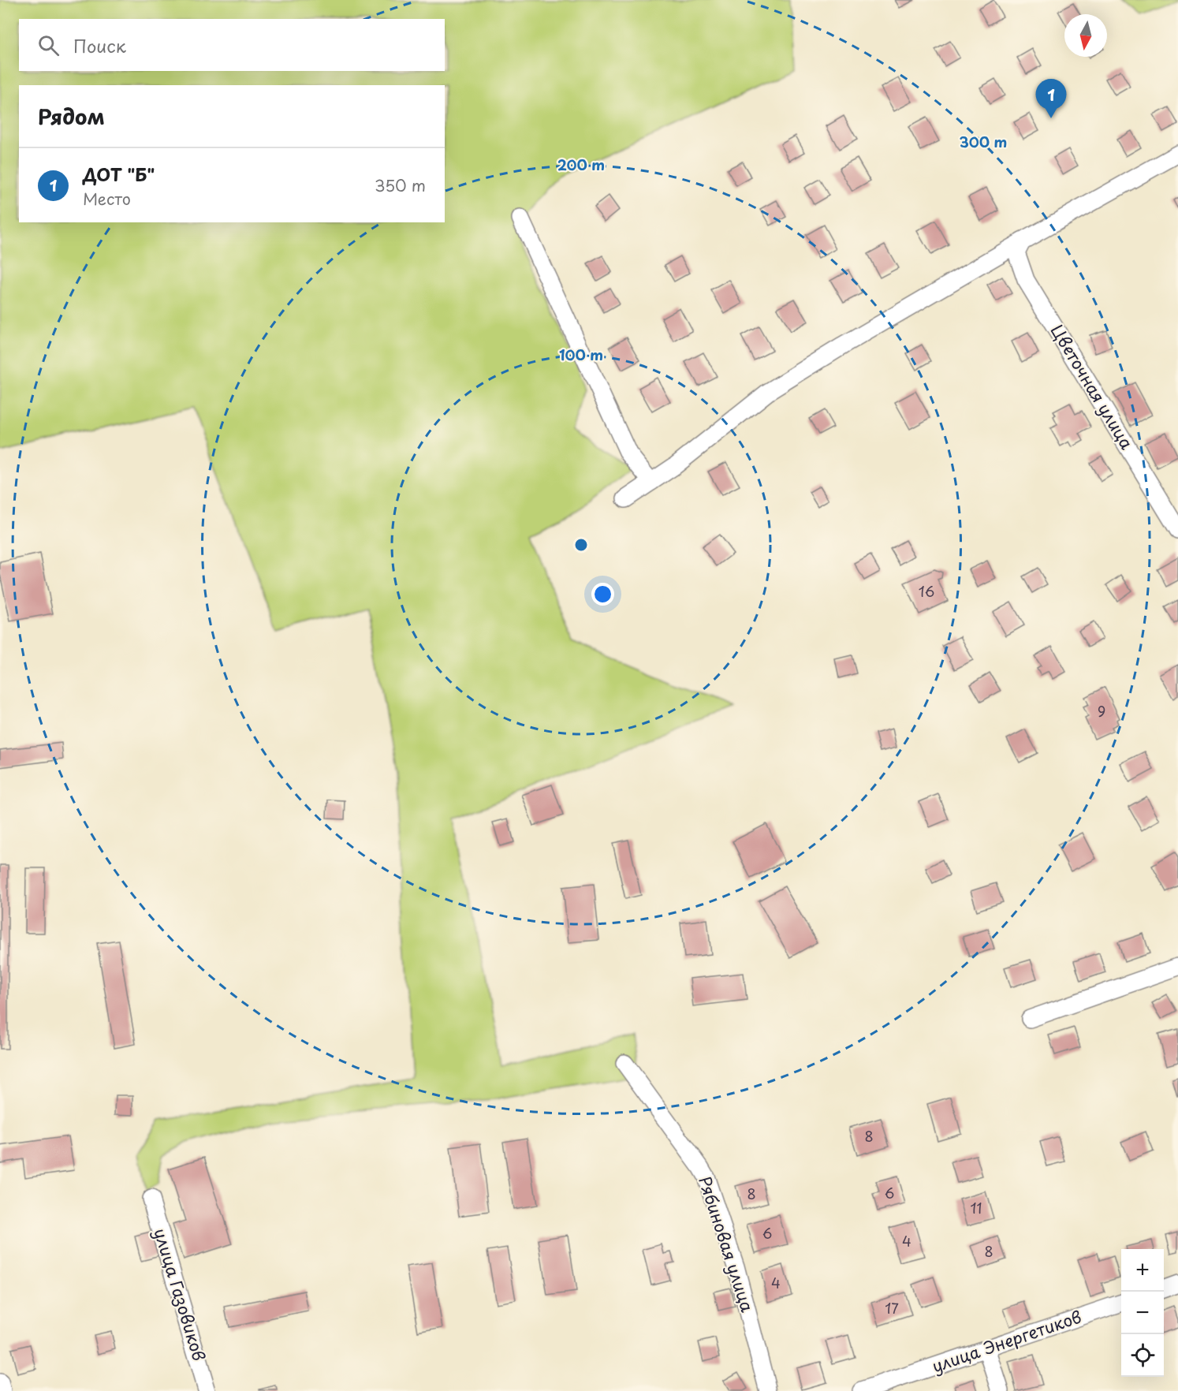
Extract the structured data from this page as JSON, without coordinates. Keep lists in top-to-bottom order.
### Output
{
  "streets": {
    "street": [
      "Цветочная улица",
      "Рябиновая улица",
      "улица Газовиков",
      "улица Энергетиков"
    ]
  },
  "house_numbers": [
    "16",
    "9",
    "8",
    "6",
    "8",
    "11",
    "6",
    "4",
    "8",
    "4",
    "17"
  ],
  "north": "bottom",
  "page": {
    "search": "Поиск",
    "pins": "1",
    "heading": "Рядом",
    "list": [
      {
        "mark": "1",
        "name": "ДОТ \"Б\"",
        "note": "Место",
        "value": "350 m"
      }
    ],
    "map_buttons": ["+", "−"]
  },
  "rings": ["300 m", "200 m", "100 m"]
}
